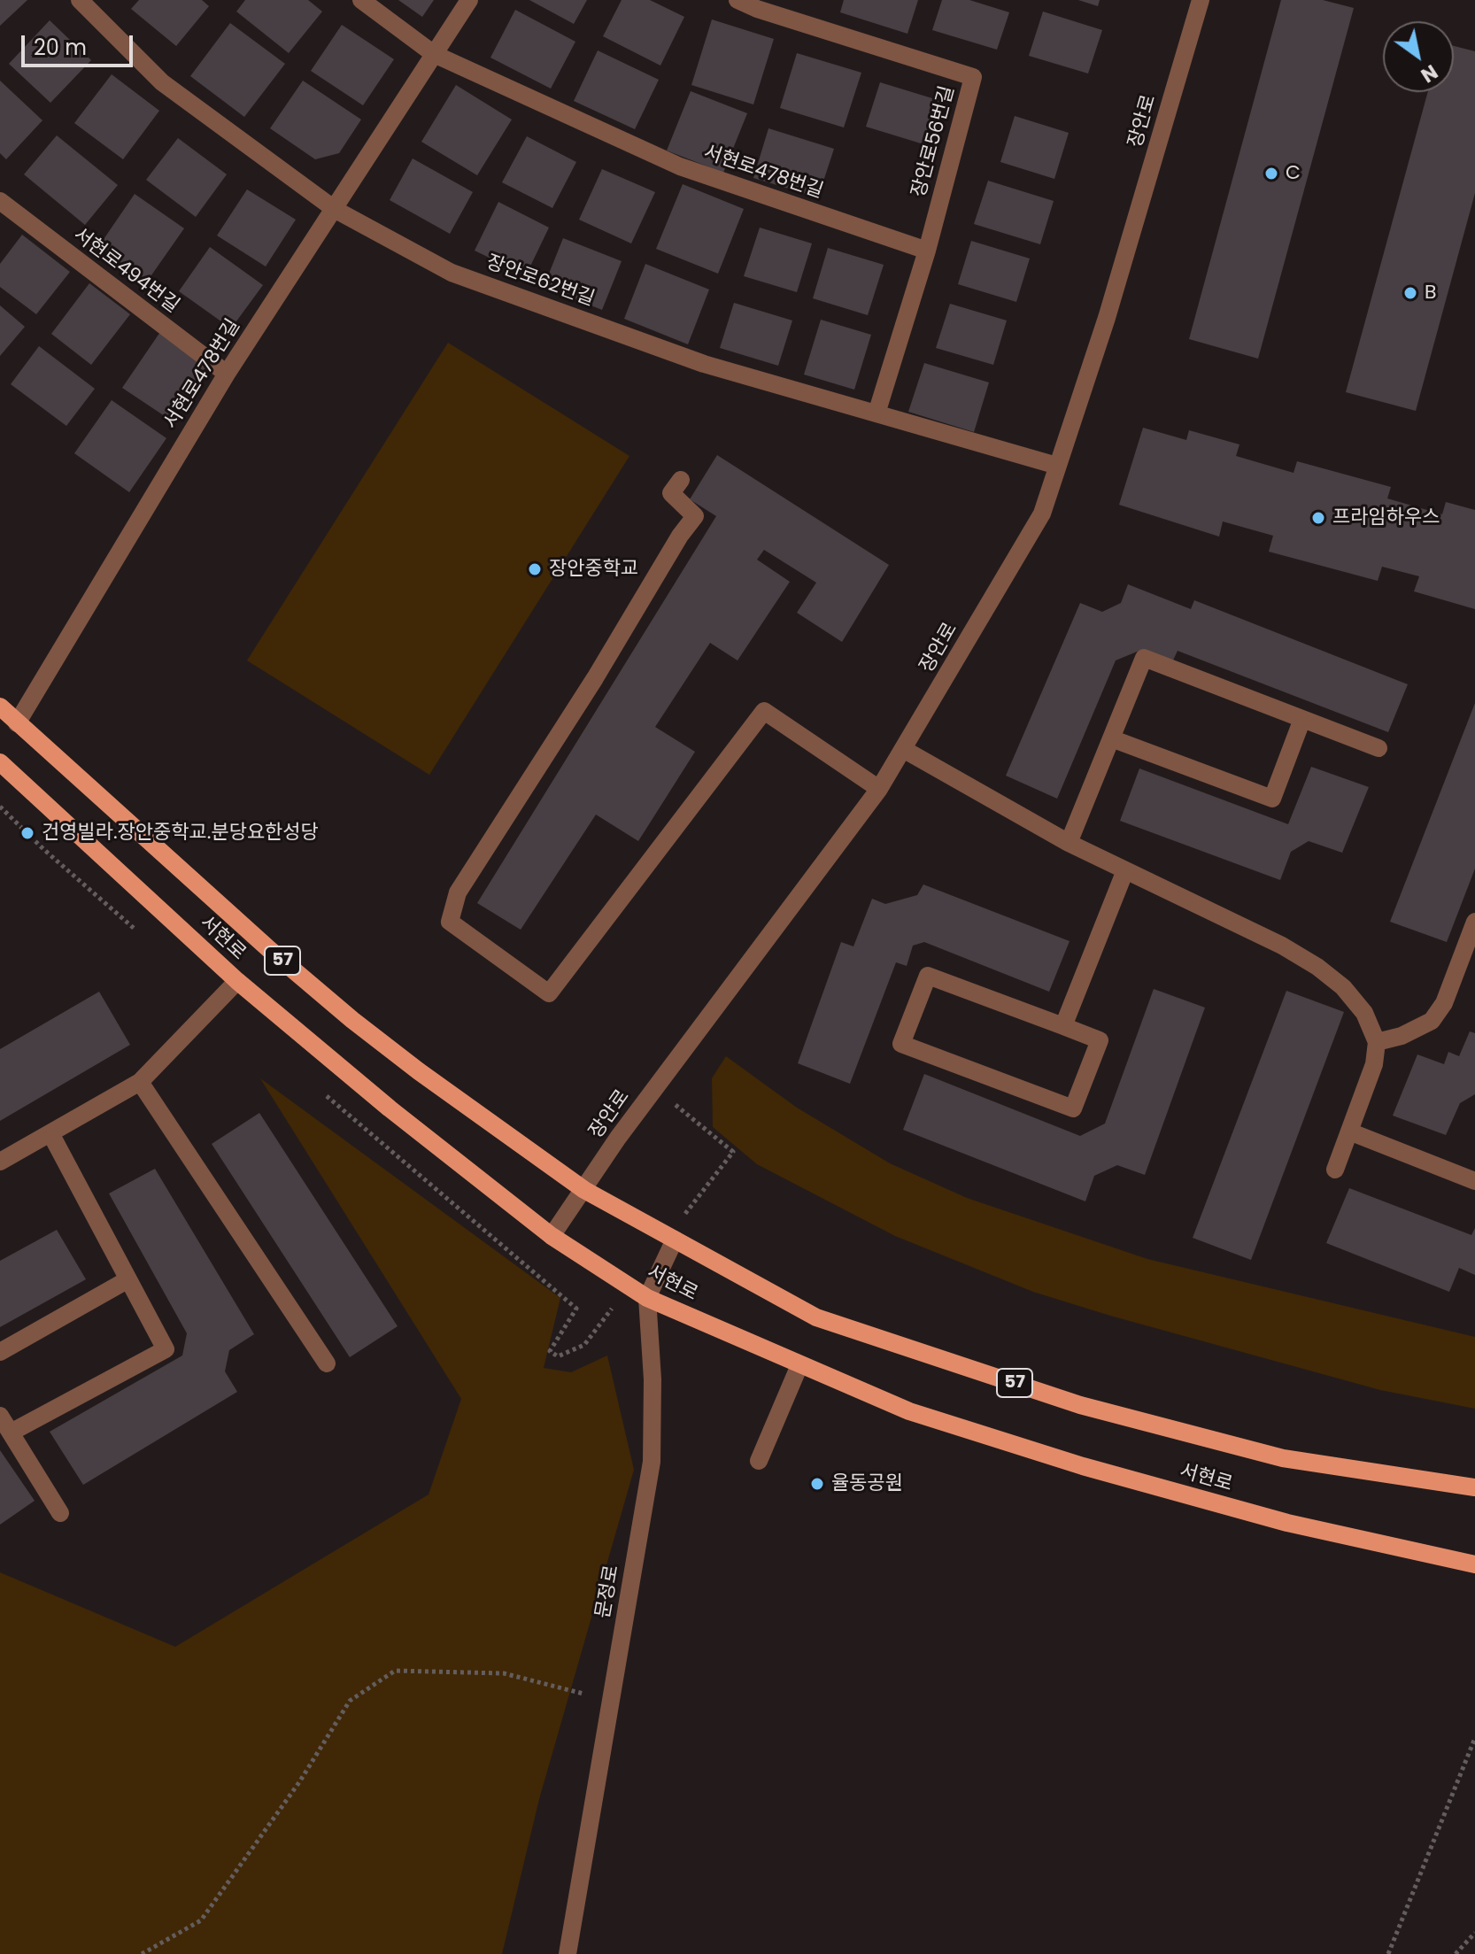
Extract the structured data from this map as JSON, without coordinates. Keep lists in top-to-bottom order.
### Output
{
  "streets": {
    "main road": ["서현로", "57"],
    "street": [
      "장안로",
      "장안로56번길",
      "서현로478번길",
      "서현로494번길",
      "장안로62번길",
      "문정로"
    ]
  },
  "crossings": [
    ["장안로", "장안로62번길"],
    ["장안로", "서현로"],
    ["장안로56번길", "서현로478번길"],
    ["장안로56번길", "장안로62번길"],
    ["서현로478번길", "서현로494번길"],
    ["서현로478번길", "장안로62번길"],
    ["서현로478번길", "서현로"],
    ["서현로", "문정로"]
  ],
  "places": [
    "C",
    "B",
    "프라임하우스",
    "장안중학교",
    "건영빌라.장안중학교.분당요한성당",
    "율동공원"
  ],
  "scale_bar": "20 m",
  "north": "bottom right"
}
